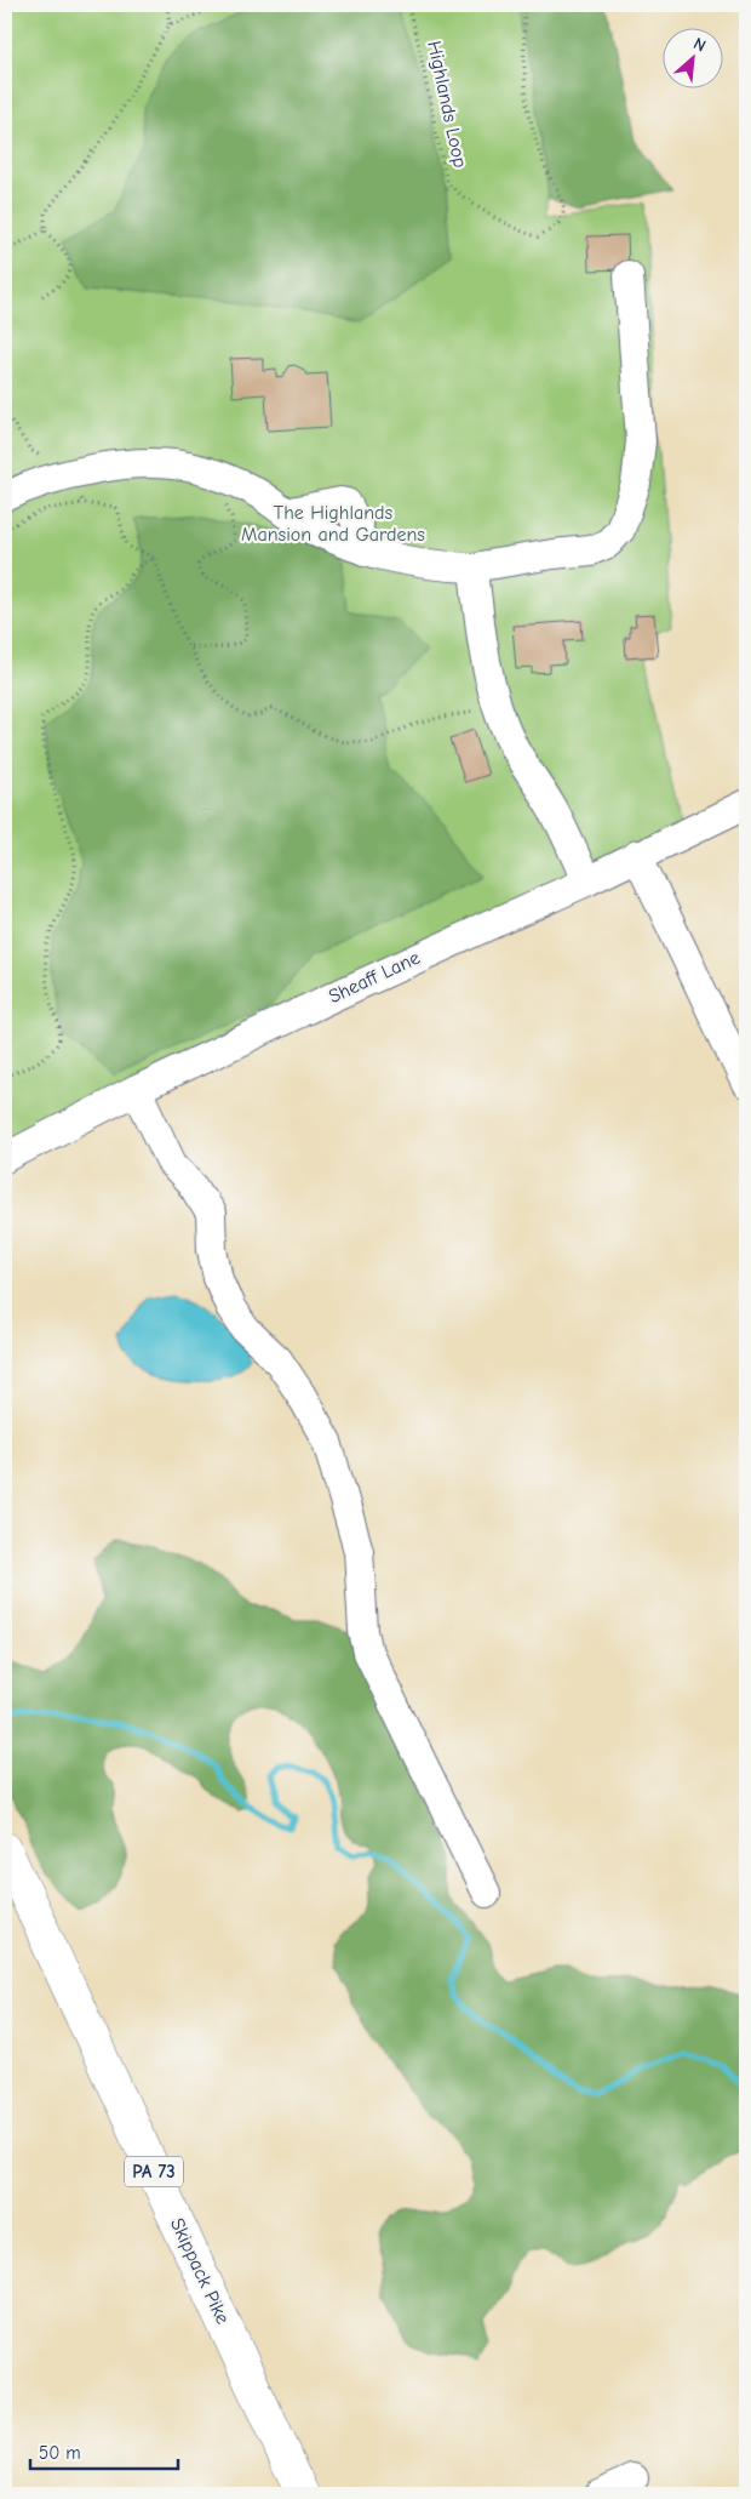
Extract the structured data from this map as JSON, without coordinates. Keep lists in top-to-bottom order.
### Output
{
  "streets": {
    "main road": ["PA 73", "Skippack Pike"],
    "street": ["Sheaff Lane"],
    "path": ["Highlands Loop"]
  },
  "parks": ["The Highlands Mansion and Gardens"],
  "scale_bar": "50 m",
  "north": "top right"
}
